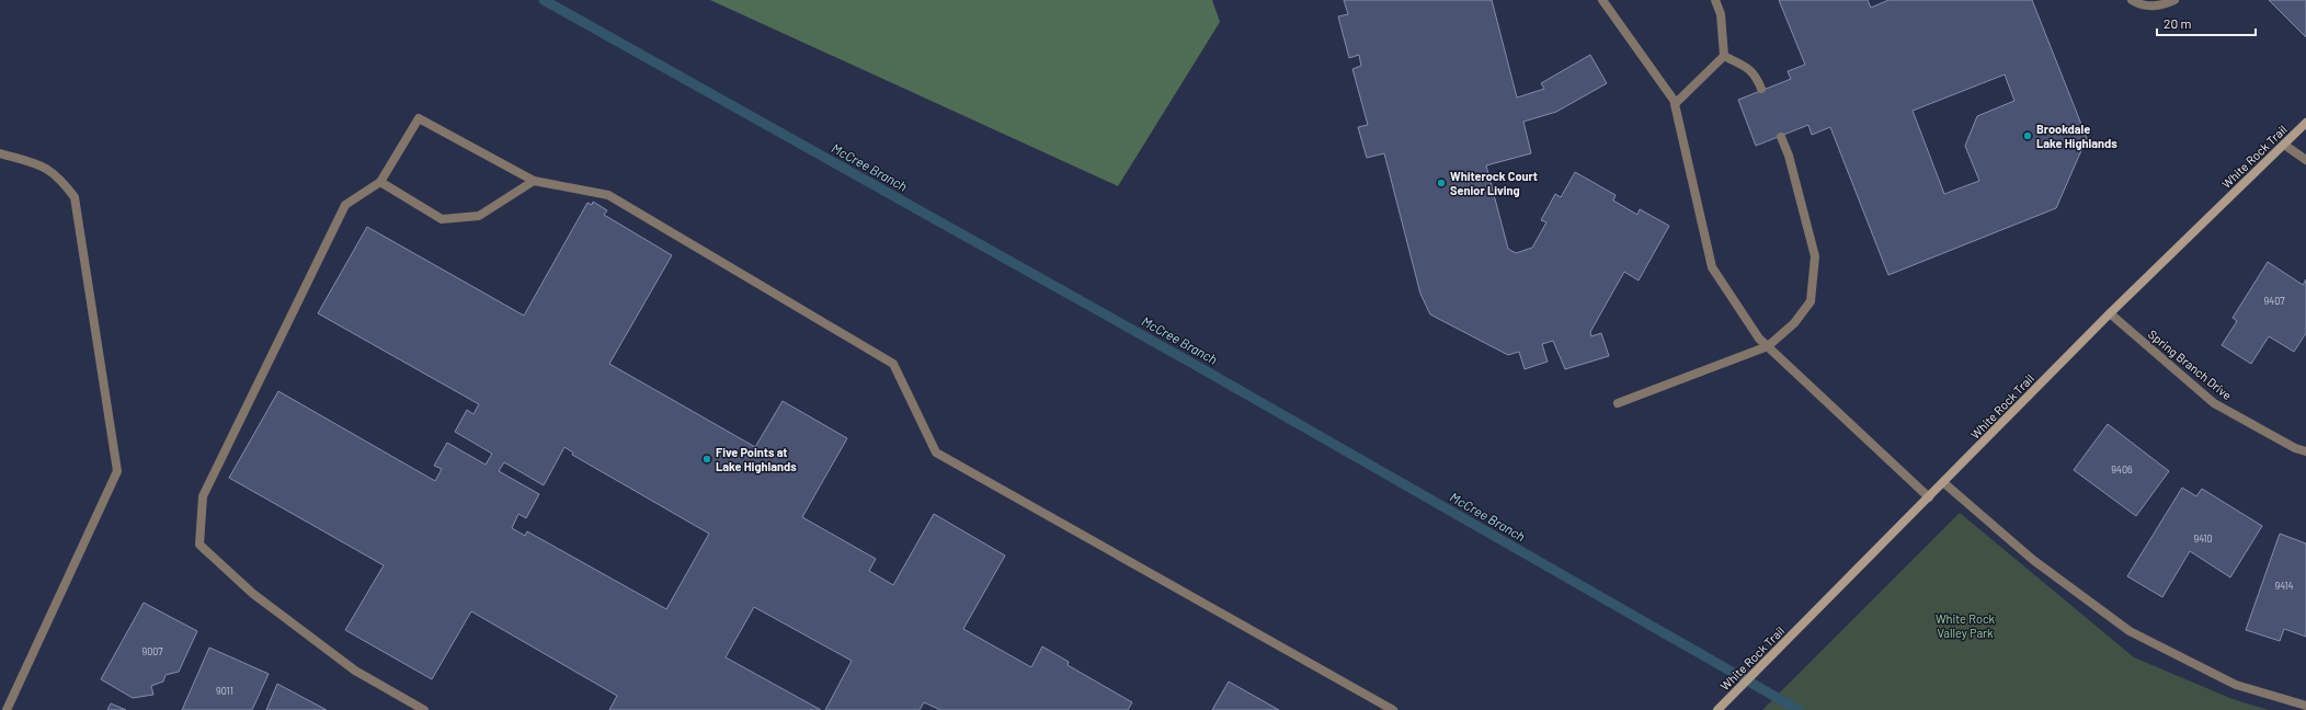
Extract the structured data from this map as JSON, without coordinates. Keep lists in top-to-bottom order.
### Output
{
  "streets": {
    "street": ["White Rock Trail", "Spring Branch Drive"]
  },
  "crossings": [
    ["White Rock Trail", "Spring Branch Drive"]
  ],
  "water": ["McCree Branch"],
  "parks": ["White Rock Valley Park"],
  "places": ["Brookdale Lake Highlands", "Whiterock Court Senior Living", "Five Points at Lake Highlands"],
  "house_numbers": [
    "9407",
    "9406",
    "9410",
    "9414",
    "9007",
    "9011"
  ],
  "scale_bar": "20 m"
}
